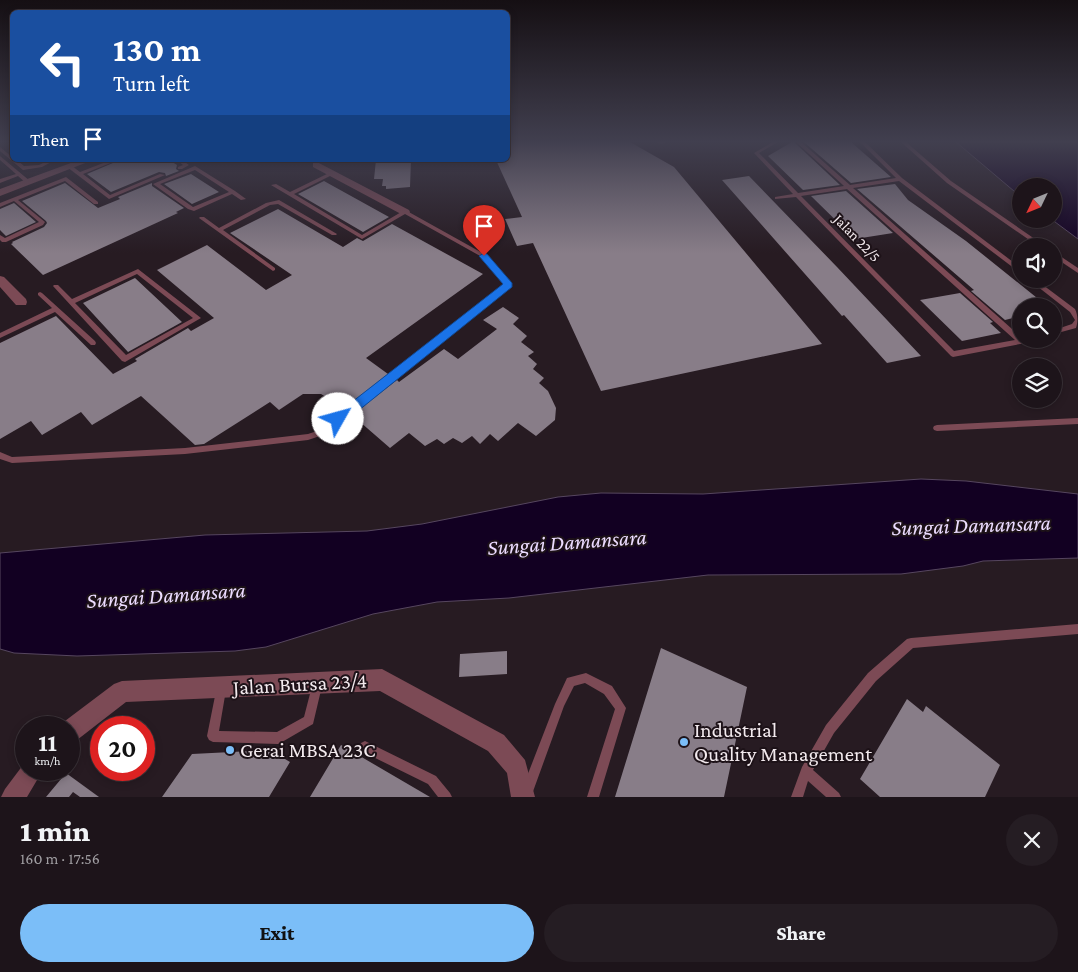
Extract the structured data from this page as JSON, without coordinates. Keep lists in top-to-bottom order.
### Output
{
  "streets": {
    "street": ["Jalan Bursa 23/4"],
    "lane": ["Jalan 22/5"]
  },
  "water": ["Sungai Damansara"],
  "places": ["Industrial Quality Management", "Gerai MBSA 23C"],
  "north": "bottom left",
  "page": {
    "turn": ["130 m", "Turn left"],
    "then": "Then",
    "speed": "11 km/h",
    "limit": "20",
    "heading": ["1 min", "160 m · 17:56"],
    "buttons": ["Exit", "Share"]
  }
}
